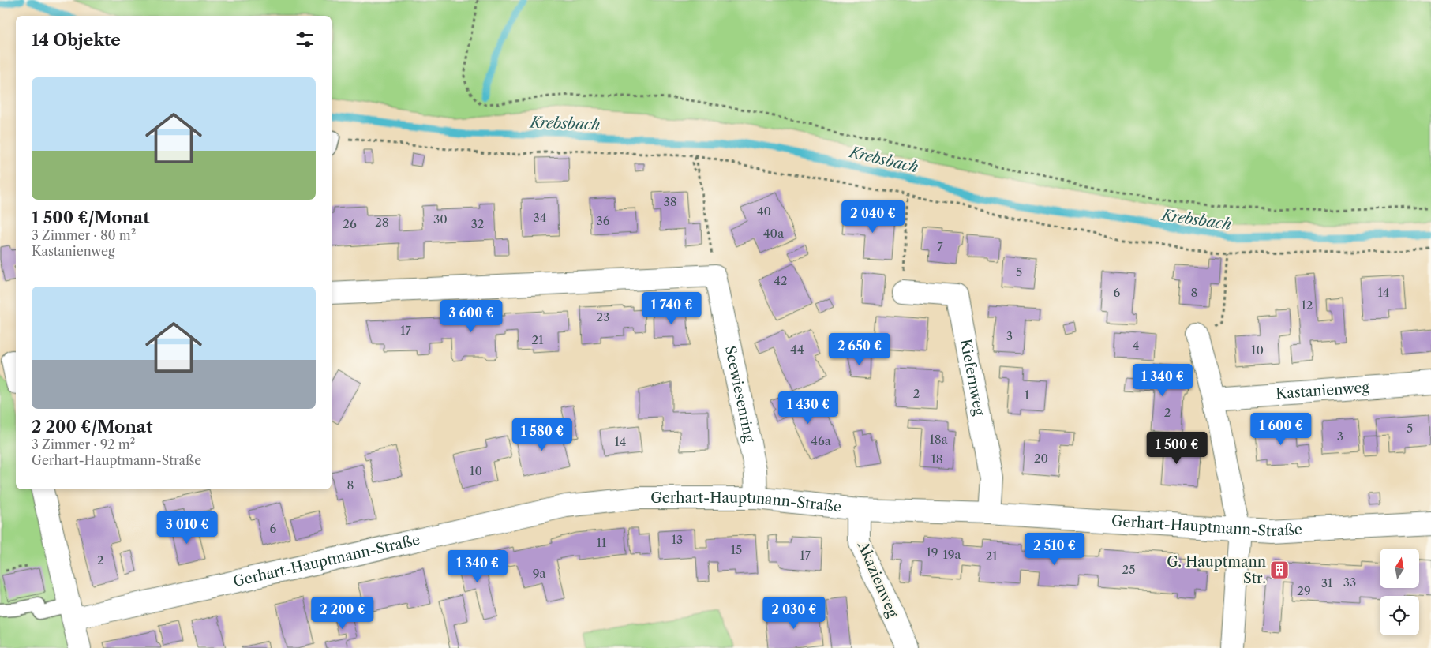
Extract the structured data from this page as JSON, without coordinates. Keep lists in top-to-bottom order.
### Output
{
  "streets": {
    "street": [
      "Kiefernweg",
      "Kastanienweg",
      "Seewiesenring",
      "Gerhart-Hauptmann-Straße",
      "Akazienweg"
    ]
  },
  "crossings": [
    ["Kiefernweg", "Gerhart-Hauptmann-Straße"],
    ["Seewiesenring", "Gerhart-Hauptmann-Straße"],
    ["Gerhart-Hauptmann-Straße", "Akazienweg"]
  ],
  "water": ["Krebsbach"],
  "places": {
    "building": ["G. Hauptmann Str."]
  },
  "house_numbers": [
    "38",
    "40",
    "34",
    "30",
    "36",
    "28",
    "26",
    "32",
    "40a",
    "7",
    "5",
    "42",
    "6",
    "8",
    "14",
    "12",
    "23",
    "17",
    "3",
    "21",
    "4",
    "44",
    "10",
    "2",
    "1",
    "2",
    "5",
    "3",
    "18a",
    "46a",
    "14",
    "20",
    "18",
    "10",
    "8",
    "6",
    "13",
    "11",
    "15",
    "19",
    "19a",
    "17",
    "21",
    "2",
    "25",
    "9a",
    "33",
    "31",
    "29"
  ],
  "north": "top",
  "page": {
    "heading": "14 Objekte",
    "list": [
      {
        "name": "1 500 €/Monat",
        "note": "3 Zimmer · 80 m² · Kastanienweg"
      },
      {
        "name": "2 200 €/Monat",
        "note": "3 Zimmer · 92 m² · Gerhart-Hauptmann-Straße"
      }
    ],
    "price": [
      "2 040 €",
      "1 740 €",
      "3 600 €",
      "2 650 €",
      "1 340 €",
      "1 430 €",
      "1 600 €",
      "1 580 €",
      "1 500 €",
      "3 010 €",
      "2 510 €",
      "1 340 €",
      "2 200 €",
      "2 030 €"
    ]
  }
}
